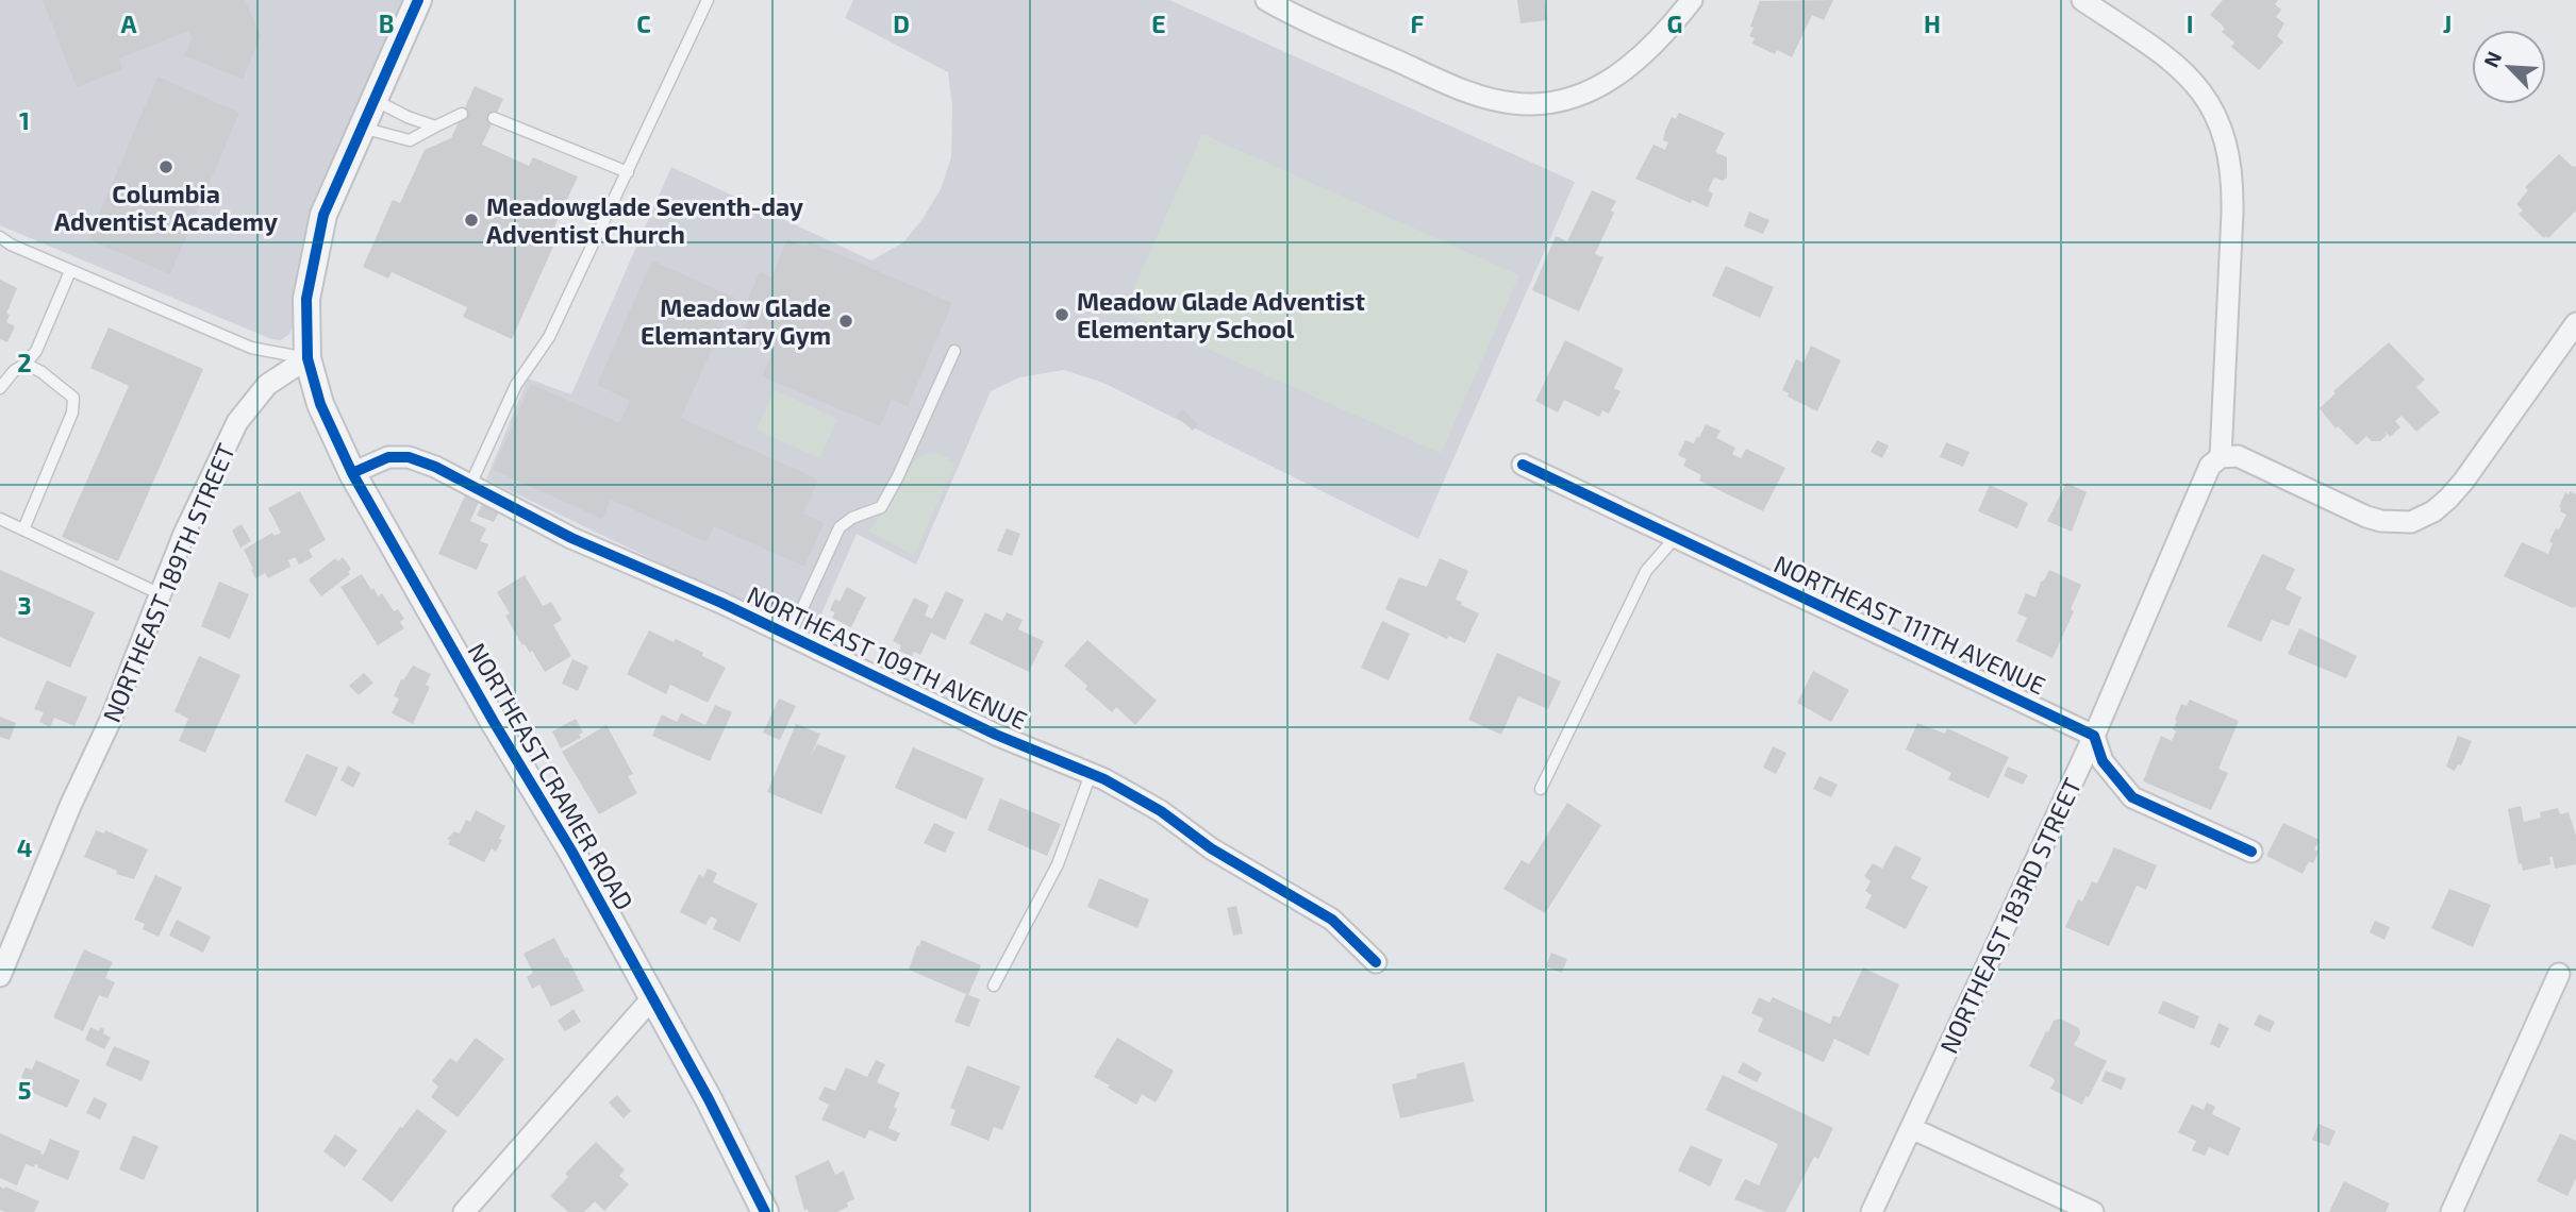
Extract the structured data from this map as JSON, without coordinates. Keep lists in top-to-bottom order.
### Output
{
  "streets": {
    "street": [
      "NORTHEAST 189TH STREET",
      "NORTHEAST 111TH AVENUE",
      "NORTHEAST 109TH AVENUE",
      "NORTHEAST CRAMER ROAD",
      "NORTHEAST 183RD STREET"
    ]
  },
  "crossings": [
    ["NORTHEAST 189TH STREET", "NORTHEAST CRAMER ROAD"],
    ["NORTHEAST 111TH AVENUE", "NORTHEAST 183RD STREET"],
    ["NORTHEAST 109TH AVENUE", "NORTHEAST CRAMER ROAD"]
  ],
  "places": [
    "Columbia Adventist Academy",
    "Meadowglade Seventh-day Adventist Church",
    "Meadow Glade Adventist Elementary School",
    "Meadow Glade Elemantary Gym"
  ],
  "north": "top left",
  "grid": {
    "columns": [
      "A",
      "B",
      "C",
      "D",
      "E",
      "F",
      "G",
      "H",
      "I",
      "J"
    ],
    "rows": [
      "1",
      "2",
      "3",
      "4",
      "5"
    ]
  }
}
